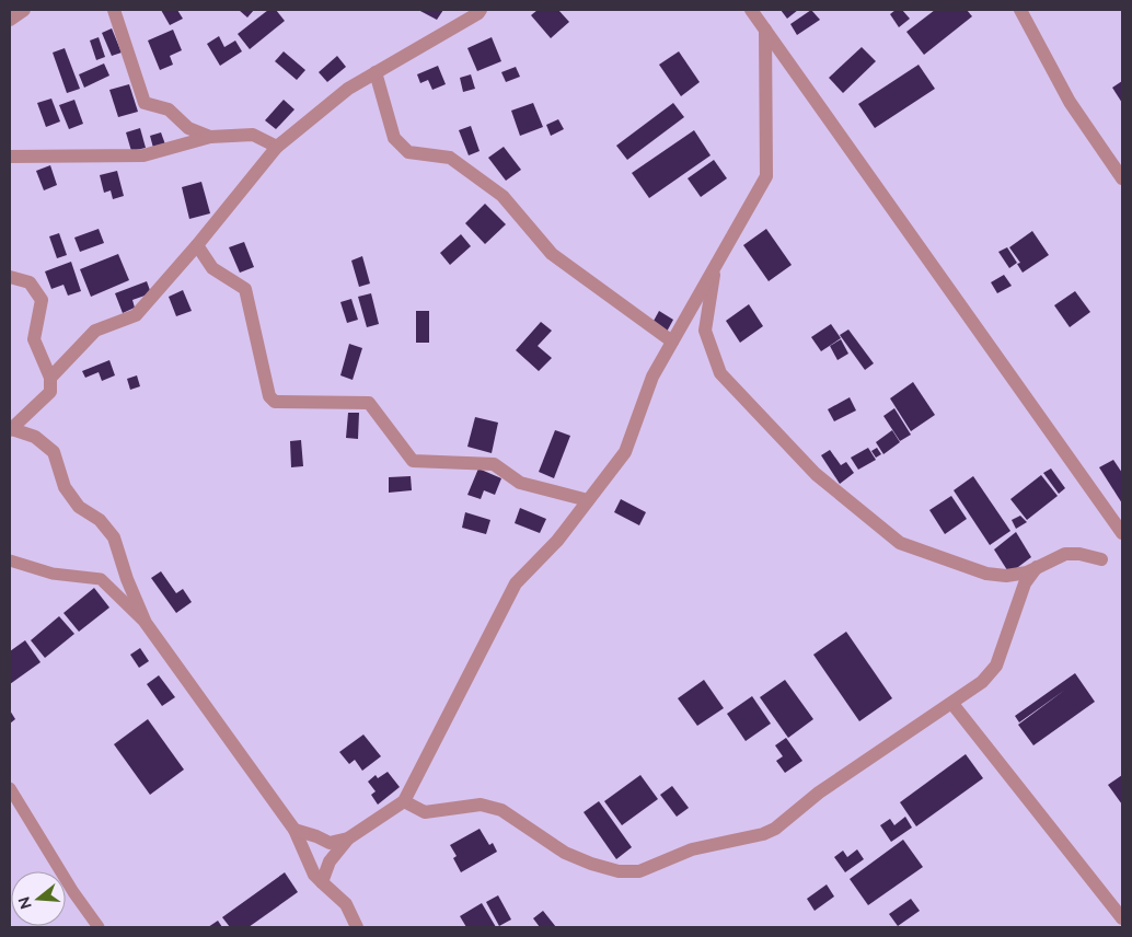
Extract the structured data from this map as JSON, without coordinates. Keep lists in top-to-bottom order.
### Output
{
  "north": "left"
}
